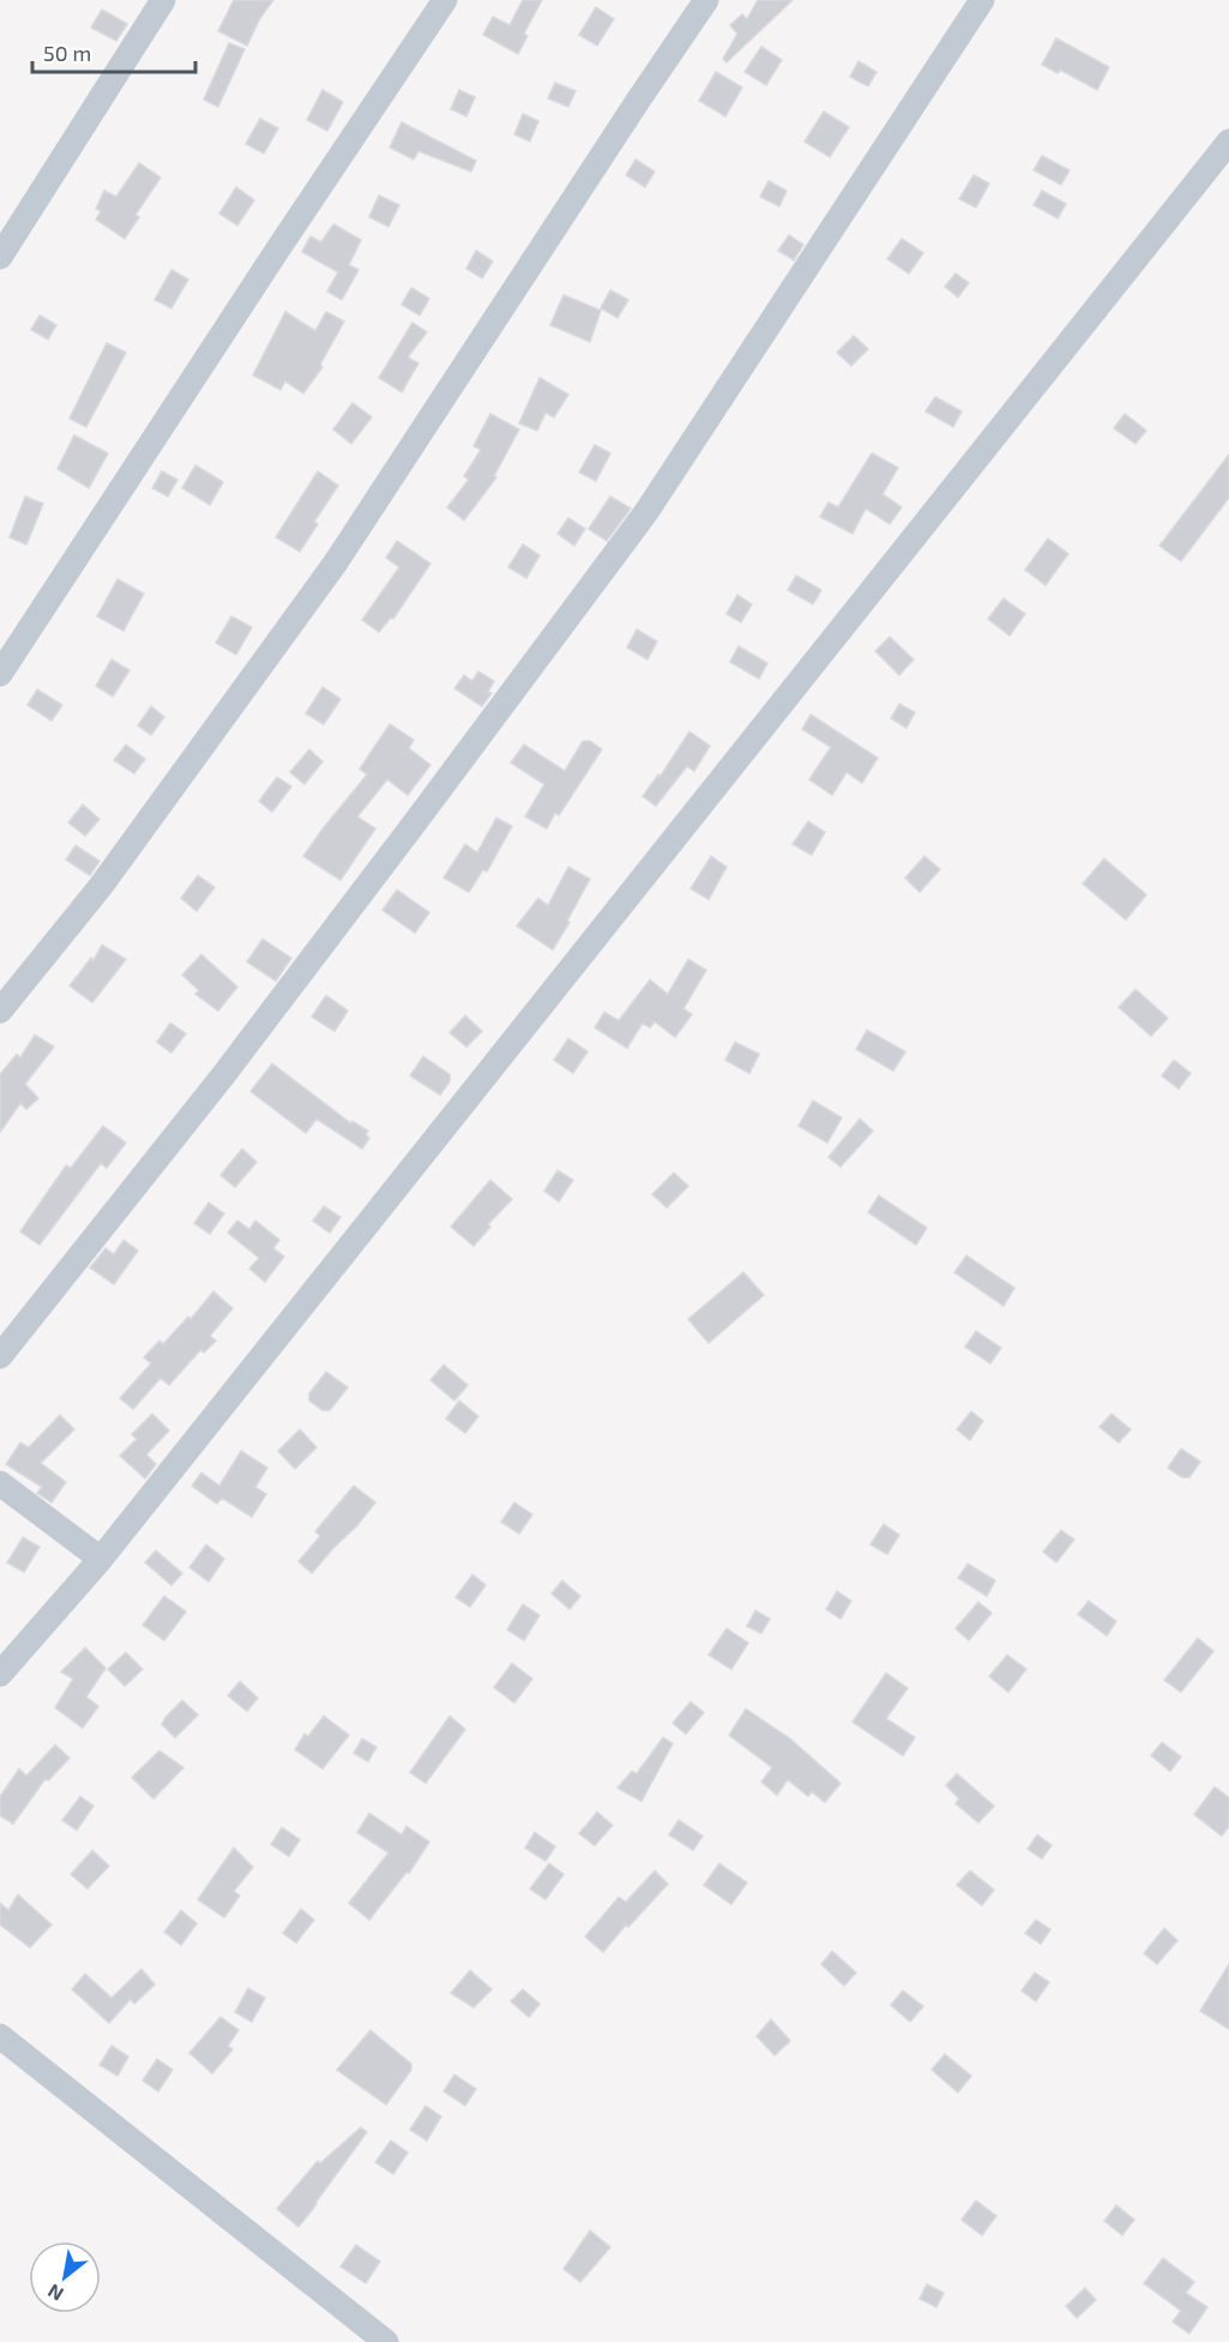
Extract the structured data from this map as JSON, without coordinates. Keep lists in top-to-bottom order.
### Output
{
  "scale_bar": "50 m",
  "north": "bottom left"
}
